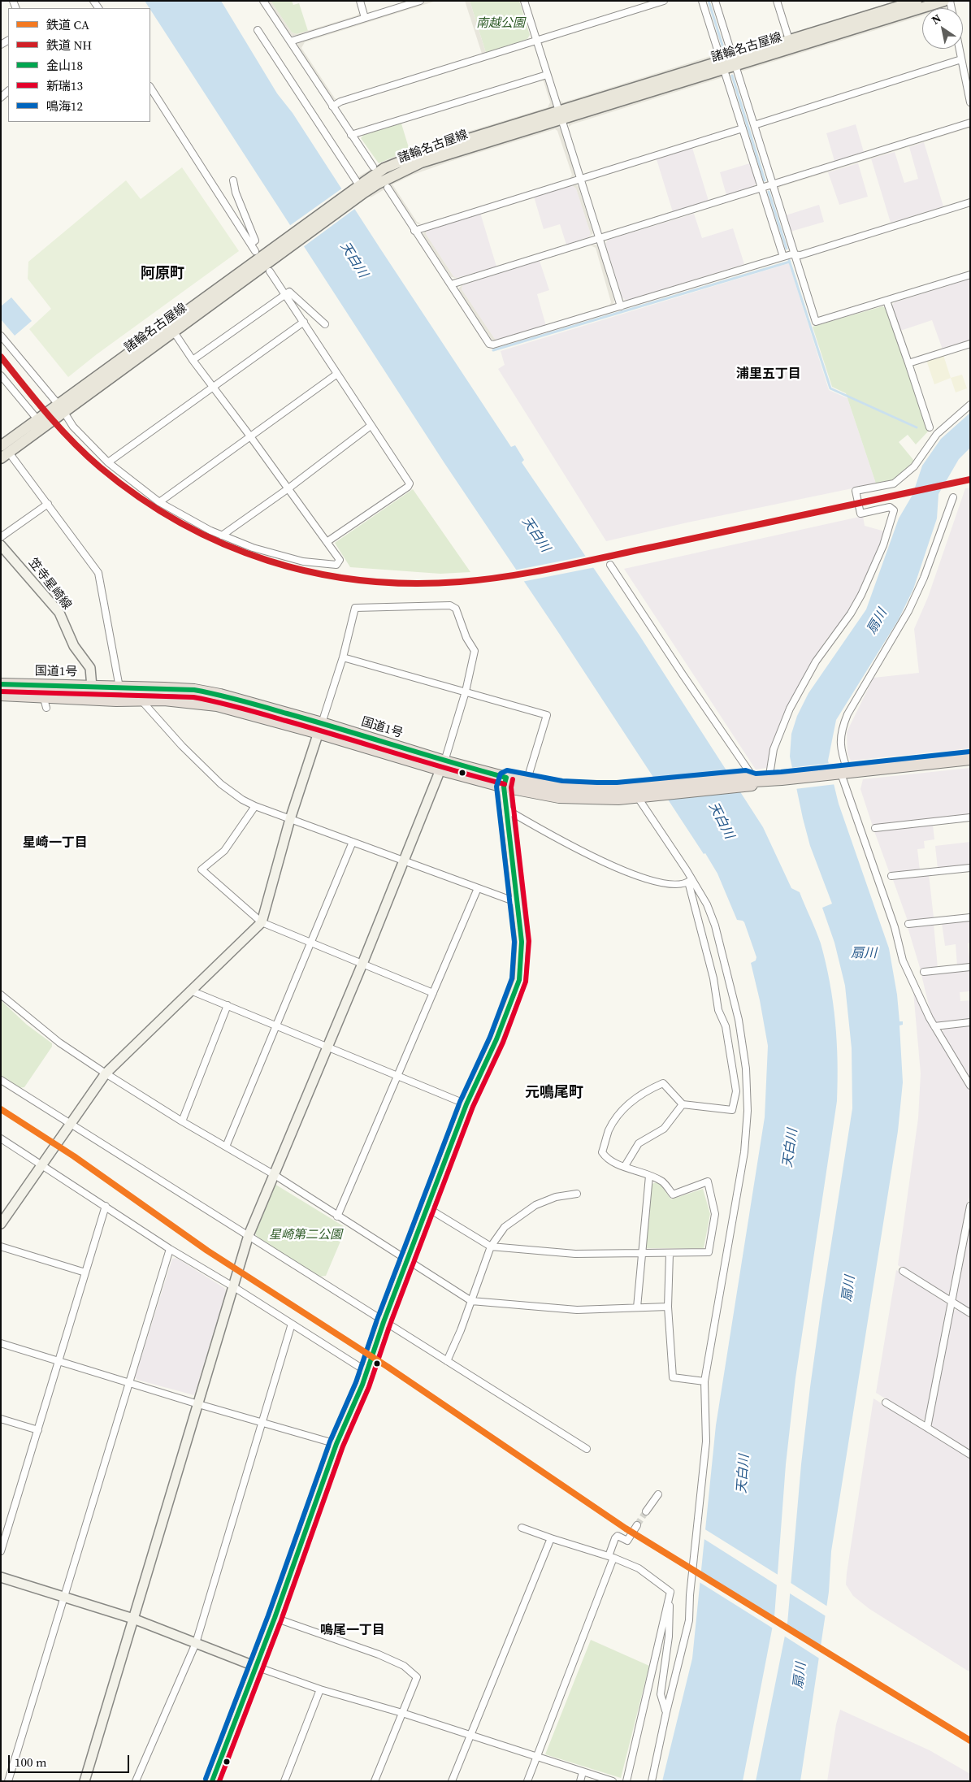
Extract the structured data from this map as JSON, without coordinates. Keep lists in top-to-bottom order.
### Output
{
  "streets": {
    "highway": ["国道1号"],
    "main road": ["諸輪名古屋線"],
    "street": ["笠寺星崎線"]
  },
  "crossings": [
    ["笠寺星崎線", "国道1号"]
  ],
  "districts": [
    "阿原町",
    "浦里五丁目",
    "星崎一丁目",
    "元鳴尾町",
    "鳴尾一丁目"
  ],
  "water": ["天白川", "扇川"],
  "parks": ["南越公園", "星崎第二公園"],
  "lines": [
    "rail line NH",
    "transit line 金山18",
    "transit line 新瑞13",
    "transit line 鳴海12",
    "rail line CA"
  ],
  "legend": [
    "鉄道 CA",
    "鉄道 NH",
    "金山18",
    "新瑞13",
    "鳴海12"
  ],
  "scale_bar": "100 m",
  "north": "top left"
}
